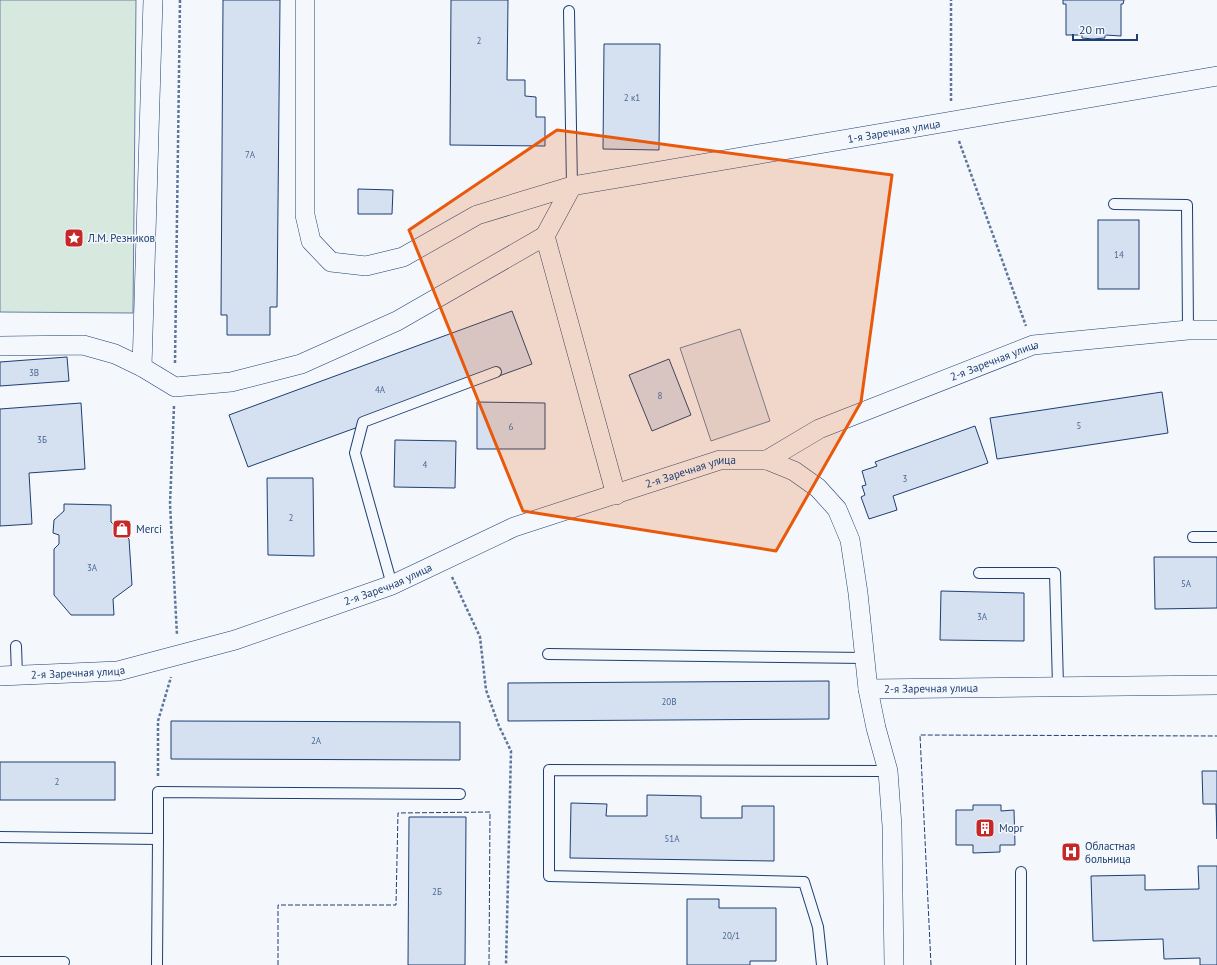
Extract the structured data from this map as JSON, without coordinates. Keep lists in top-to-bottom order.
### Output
{
  "streets": {
    "street": ["1-я Заречная улица", "2-я Заречная улица"]
  },
  "places": {
    "place": ["Л.М. Резников"],
    "shop": ["Merci"],
    "building": ["Морг"],
    "hospital": ["Областная больница"]
  },
  "house_numbers": [
    "2",
    "2 к1",
    "7А",
    "14",
    "3В",
    "4А",
    "8",
    "5",
    "6",
    "3Б",
    "4",
    "3",
    "2",
    "3А",
    "5А",
    "3А",
    "20В",
    "2А",
    "2",
    "51А",
    "2Б",
    "20/1"
  ],
  "scale_bar": "20 m"
}
